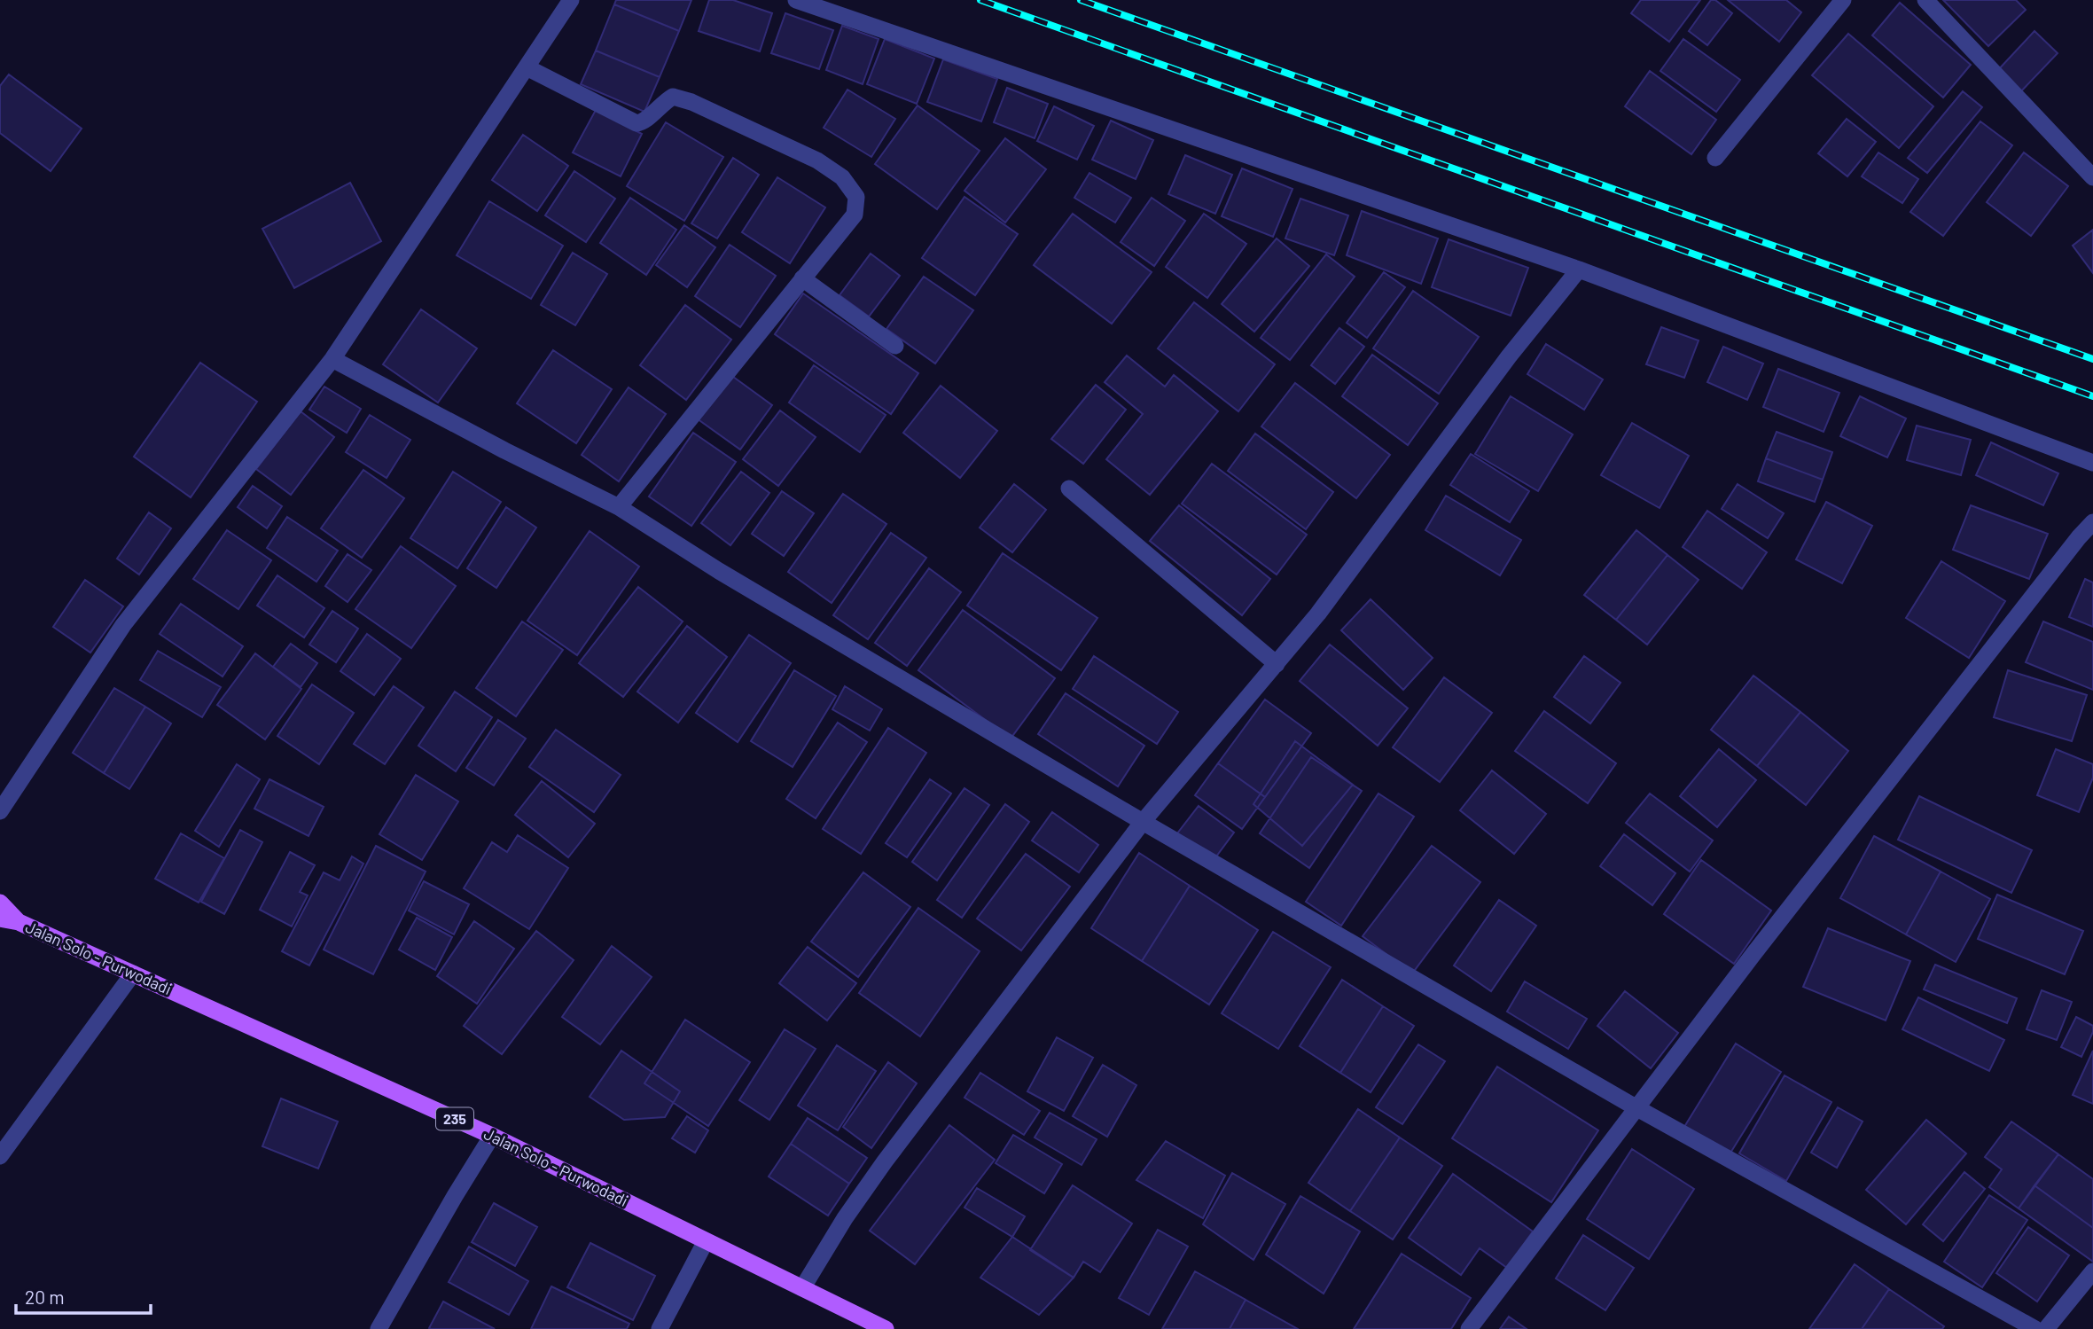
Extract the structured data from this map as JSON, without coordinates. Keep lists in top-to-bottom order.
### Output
{
  "streets": {
    "main road": ["Jalan Solo - Purwodadi", "235"]
  },
  "scale_bar": "20 m"
}
